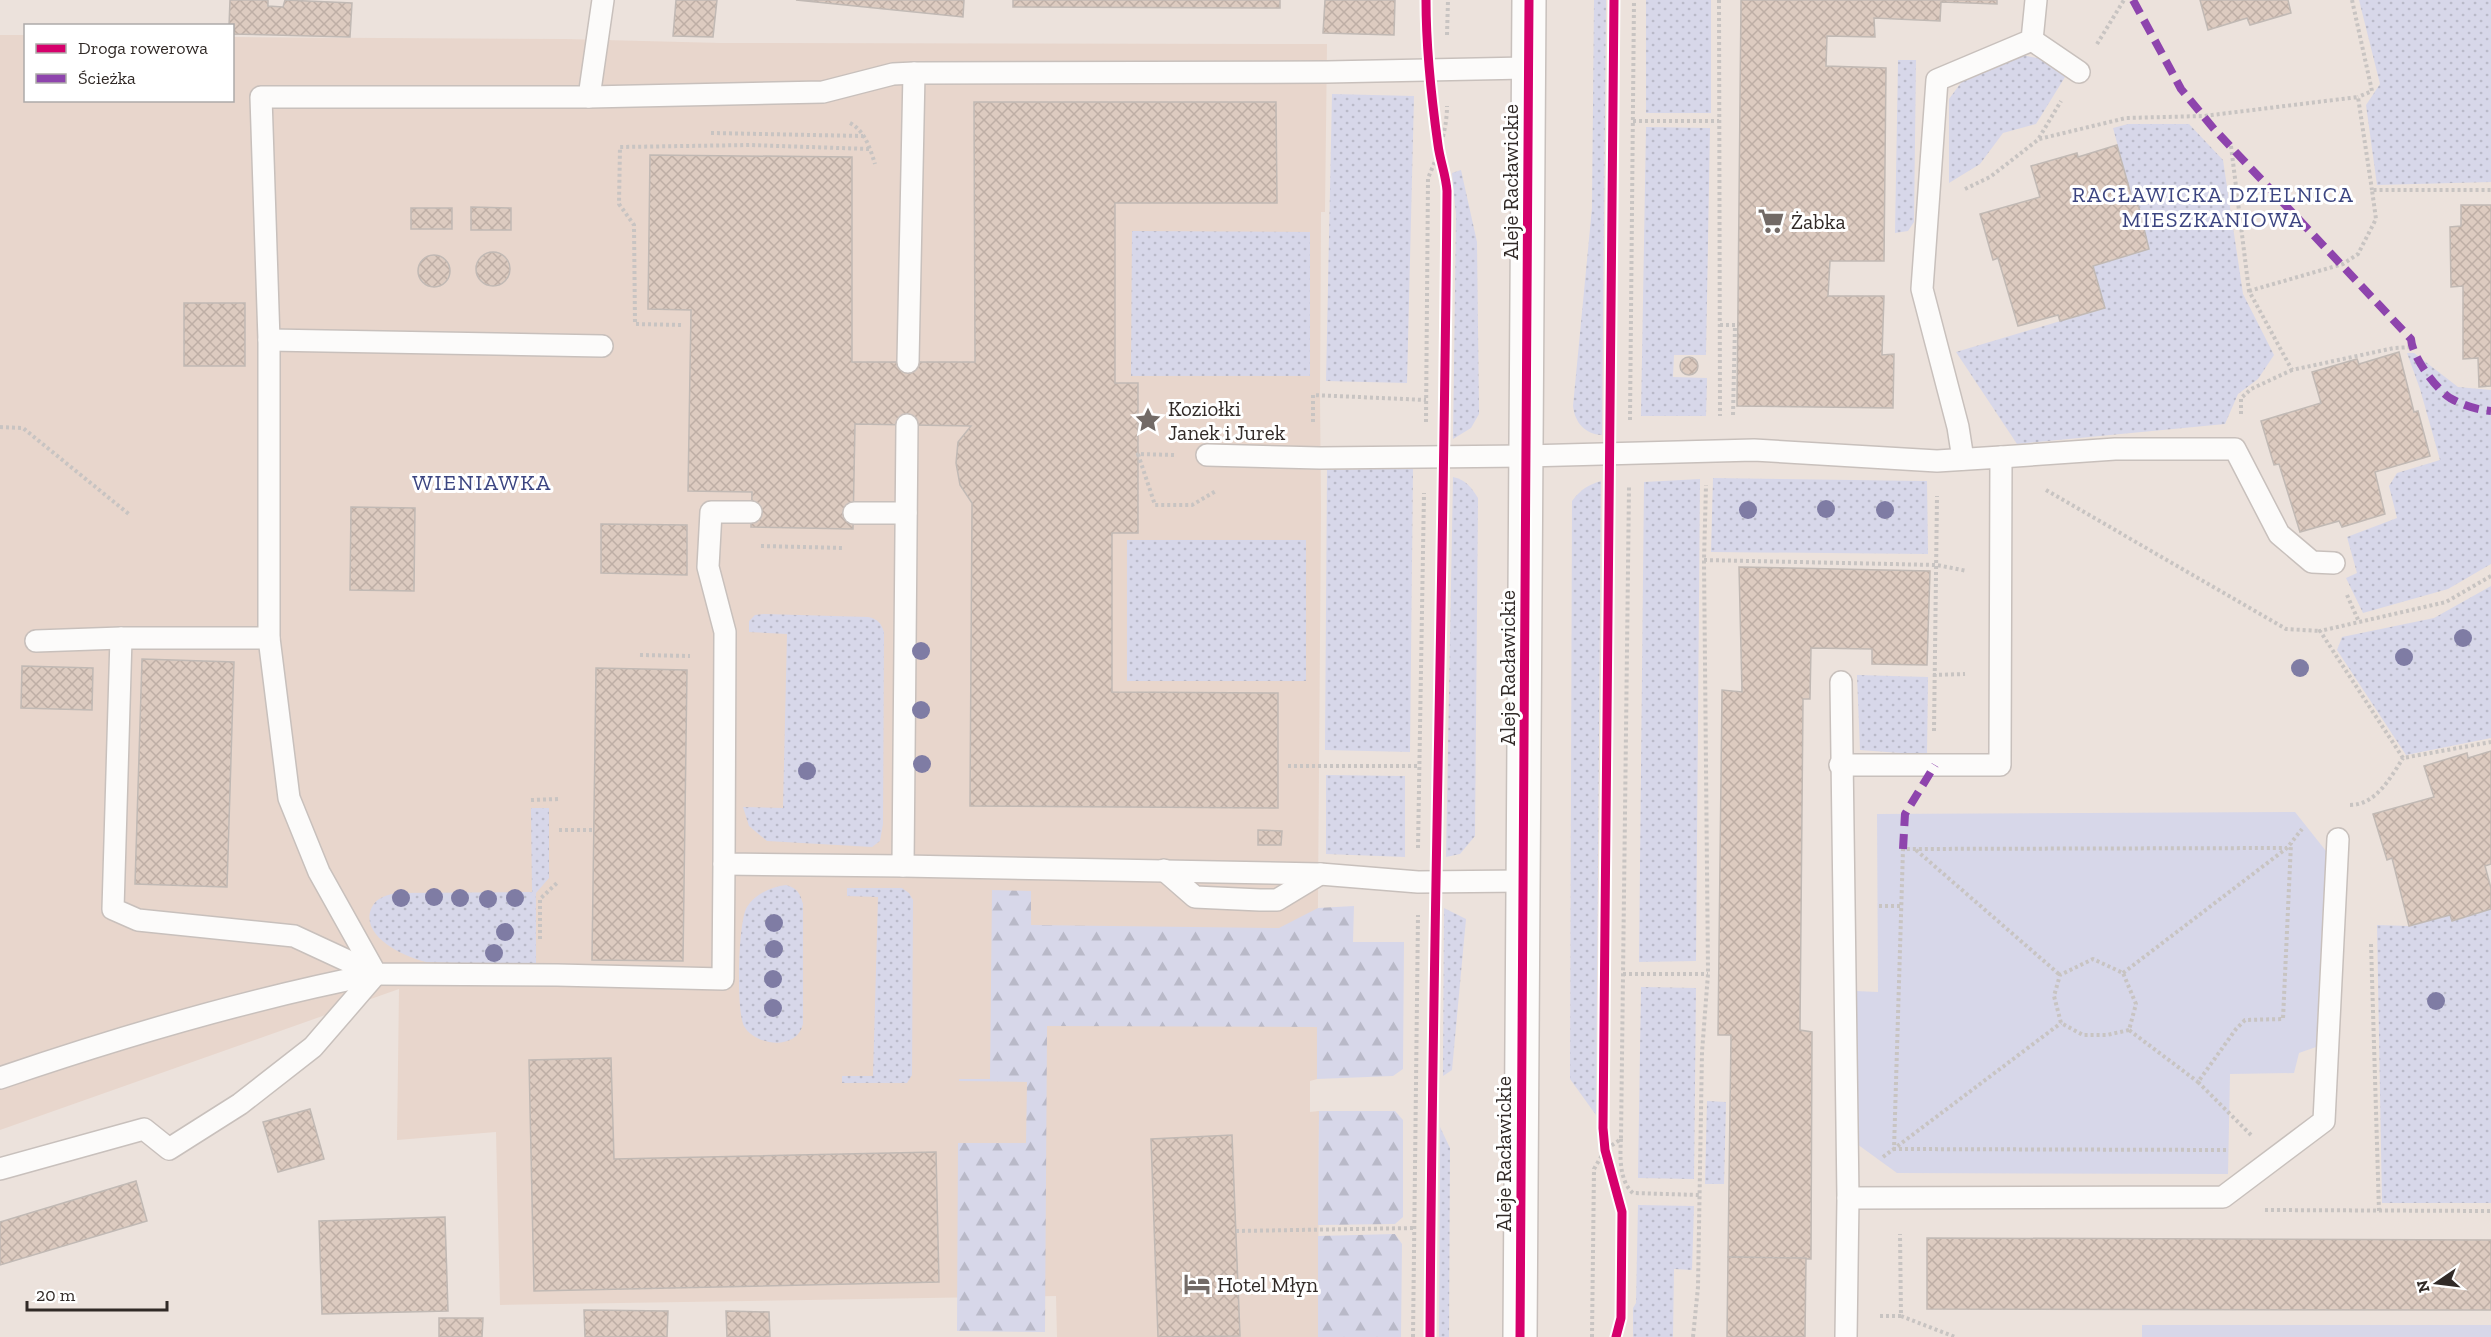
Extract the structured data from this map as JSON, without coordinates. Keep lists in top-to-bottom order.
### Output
{
  "streets": {
    "street": ["Aleje Racławickie"]
  },
  "districts": ["RACŁAWICKA DZIELNICA MIESZKANIOWA", "WIENIAWKA"],
  "places": {
    "supermarket": ["Żabka"],
    "place": ["Koziołki Janek i Jurek"],
    "hotel": ["Hotel Młyn"]
  },
  "legend": ["Droga rowerowa", "Ścieżka"],
  "scale_bar": "20 m",
  "north": "left"
}
